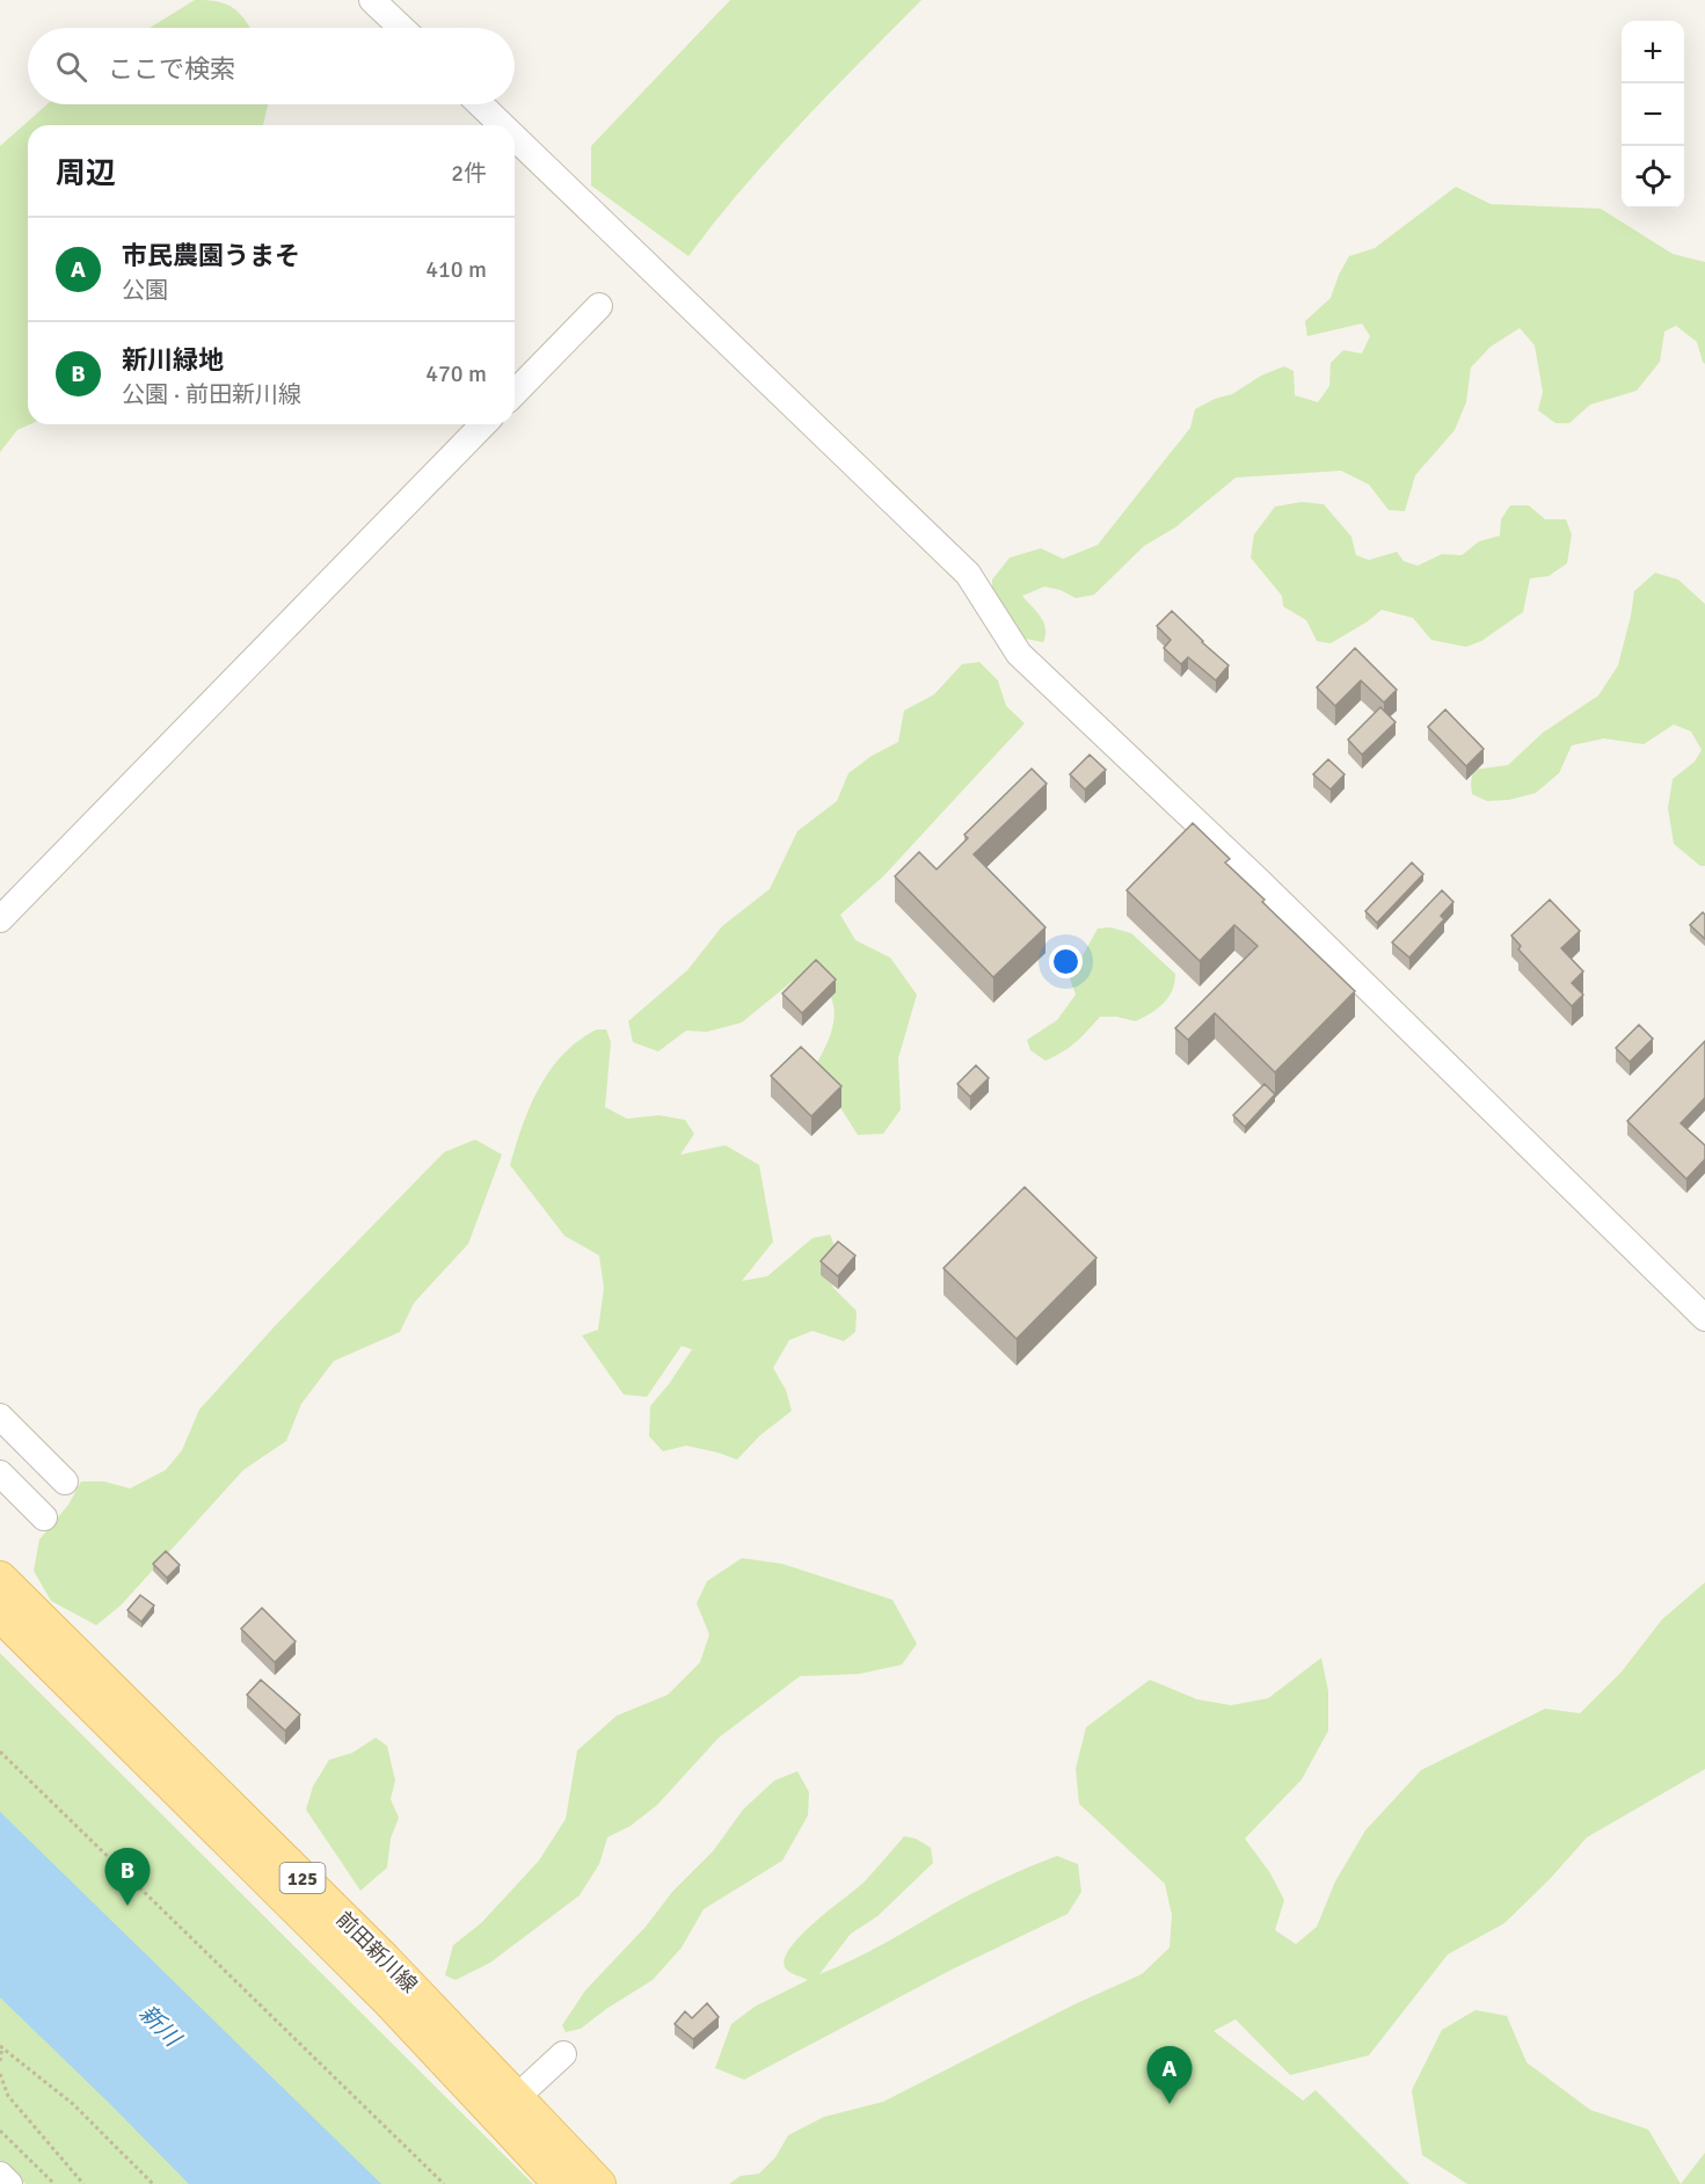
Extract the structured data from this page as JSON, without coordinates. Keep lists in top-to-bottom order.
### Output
{
  "streets": {
    "main road": ["125", "前田新川線"]
  },
  "water": ["新川"],
  "page": {
    "map_buttons": ["+", "−"],
    "search": "ここで検索",
    "heading": ["周辺", "2件"],
    "list": [
      {
        "mark": "A",
        "name": "市民農園うまそ",
        "note": "公園",
        "value": "410 m"
      },
      {
        "mark": "B",
        "name": "新川緑地",
        "note": "公園 · 前田新川線",
        "value": "470 m"
      }
    ],
    "pins": ["B", "A"]
  }
}
